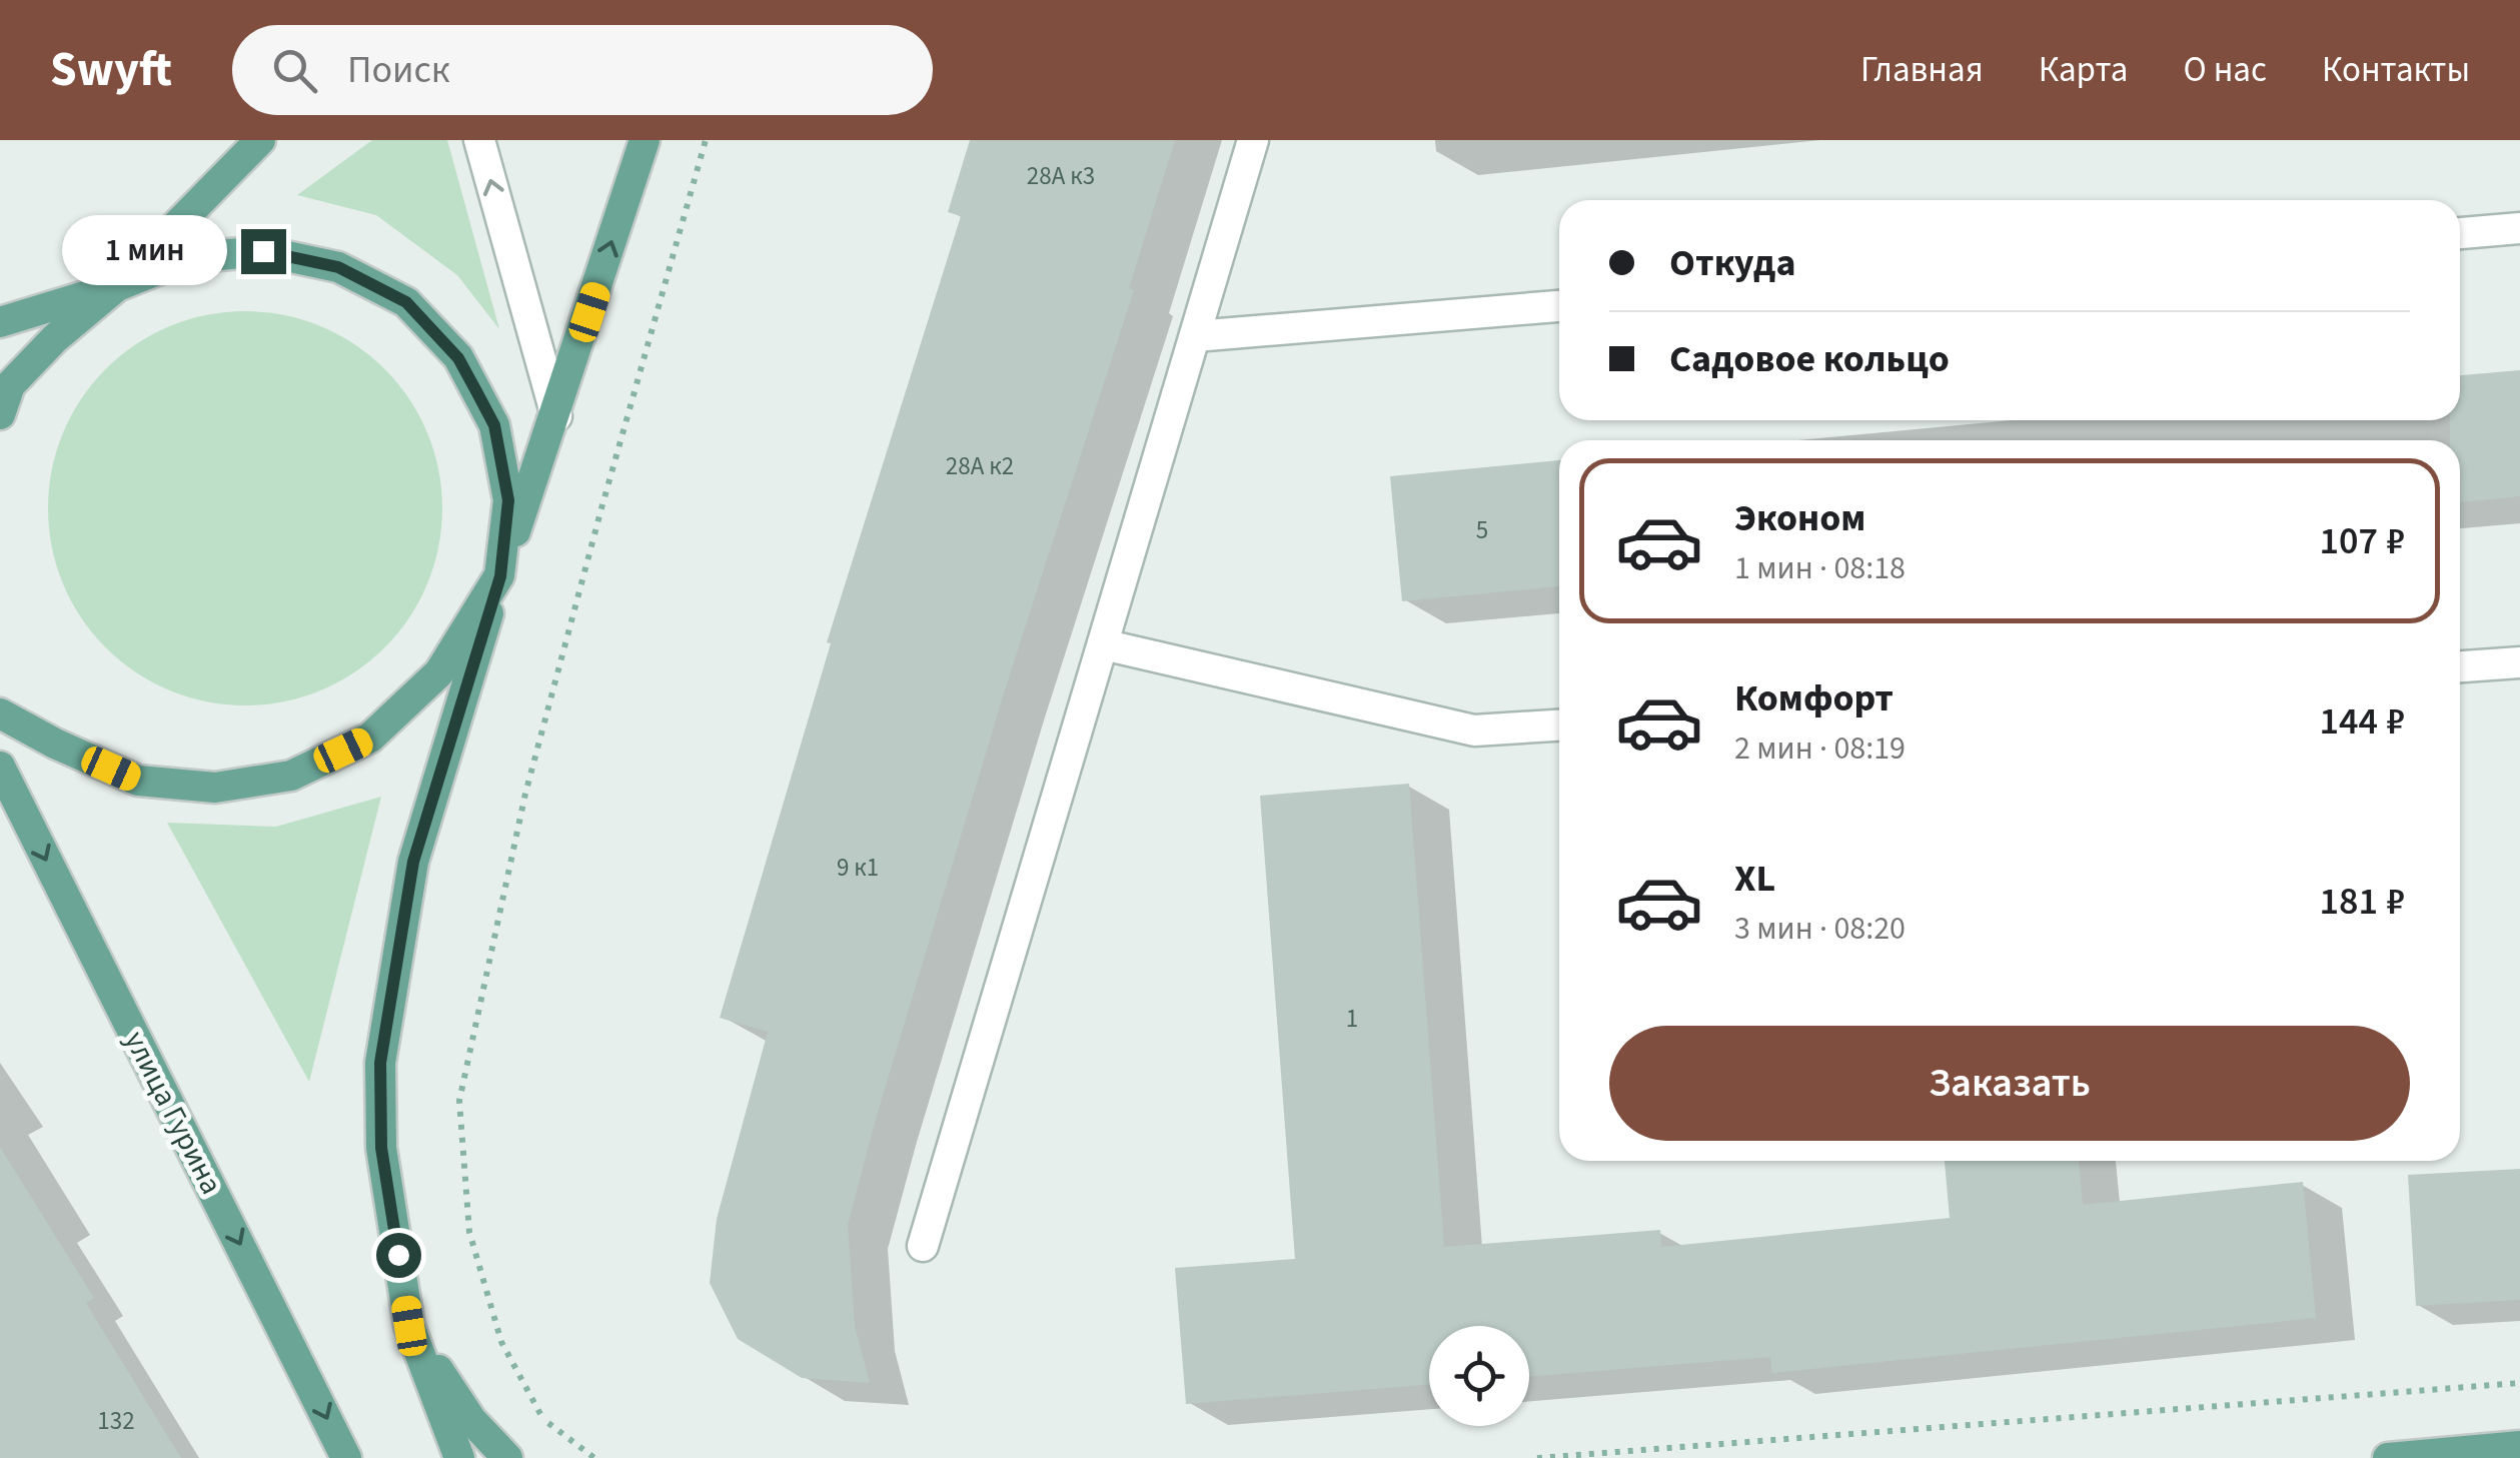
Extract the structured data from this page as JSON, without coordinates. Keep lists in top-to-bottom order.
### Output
{
  "streets": {
    "main road": ["улица Гурина"]
  },
  "one_way": ["улица Гурина"],
  "house_numbers": [
    "28А к3",
    "28А к2",
    "5",
    "9 к1",
    "1",
    "132"
  ],
  "page": {
    "header": "Swyft",
    "search": "Поиск",
    "nav": [
      "Главная",
      "Карта",
      "О нас",
      "Контакты"
    ],
    "banner": ["Откуда", "Садовое кольцо"],
    "bubble": "1 мин",
    "list": [
      {
        "name": "Эконом",
        "note": "1 мин · 08:18",
        "value": "107 ₽"
      },
      {
        "name": "Комфорт",
        "note": "2 мин · 08:19",
        "value": "144 ₽"
      },
      {
        "name": "XL",
        "note": "3 мин · 08:20",
        "value": "181 ₽"
      }
    ],
    "buttons": "Заказать"
  }
}
